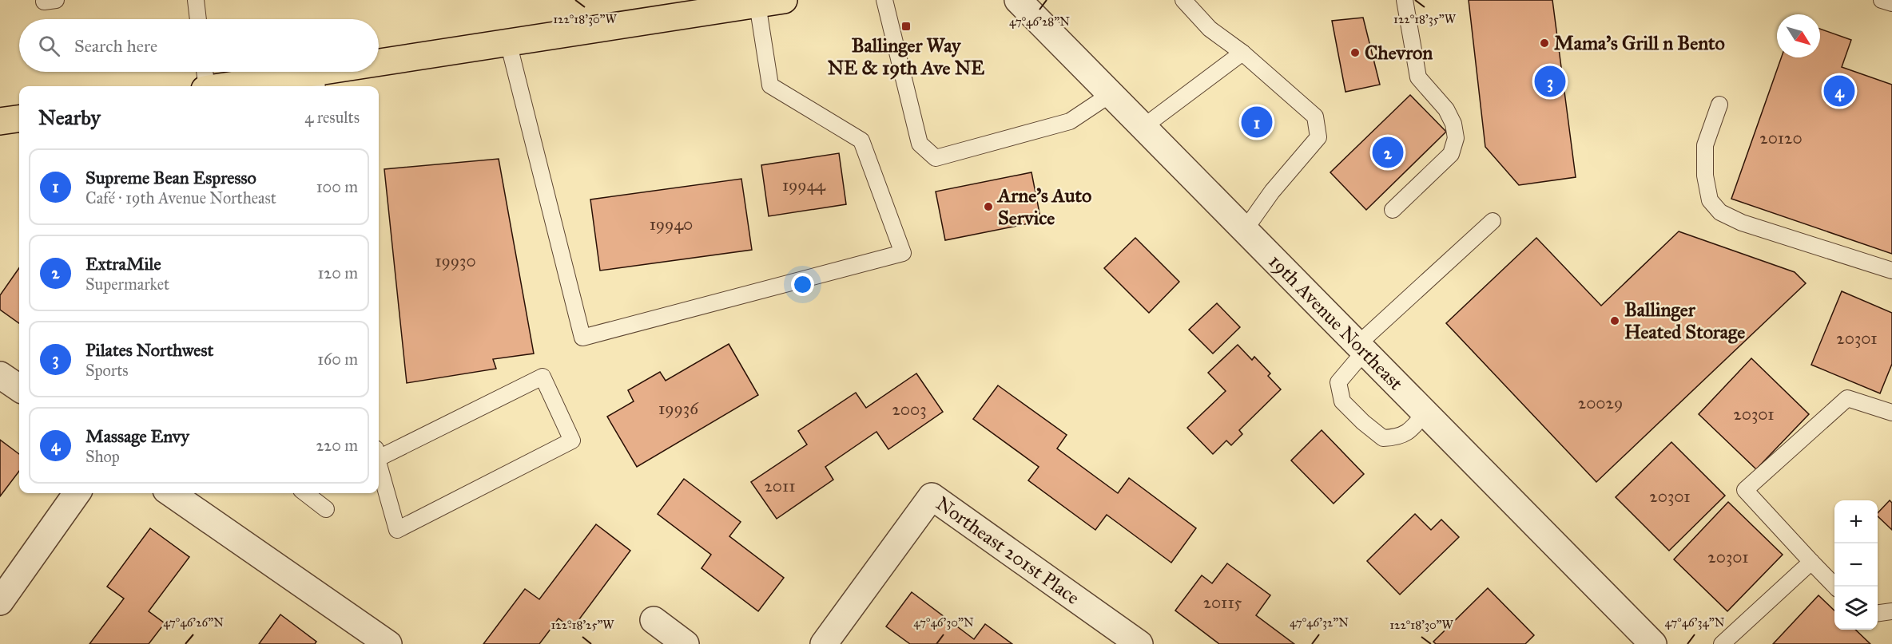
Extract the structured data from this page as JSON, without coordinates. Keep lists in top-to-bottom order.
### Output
{
  "streets": {
    "street": ["19th Avenue Northeast", "Northeast 201st Place"]
  },
  "places": {
    "transit": ["Ballinger Way NE & 19th Ave NE"],
    "other": [
      "Mama's Grill n Bento",
      "Chevron",
      "Arne’s Auto Service",
      "Ballinger Heated Storage"
    ]
  },
  "house_numbers": [
    "20120",
    "19944",
    "19940",
    "19930",
    "20301",
    "20029",
    "19936",
    "2003",
    "20301",
    "2011",
    "20301",
    "20301",
    "20115"
  ],
  "north": "bottom right",
  "page": {
    "search": "Search here",
    "pins": [
      "3",
      "4",
      "1",
      "2"
    ],
    "heading": ["Nearby", "4 results"],
    "list": [
      {
        "mark": "1",
        "name": "Supreme Bean Espresso",
        "note": "Café · 19th Avenue Northeast",
        "value": "100 m"
      },
      {
        "mark": "2",
        "name": "ExtraMile",
        "note": "Supermarket",
        "value": "120 m"
      },
      {
        "mark": "3",
        "name": "Pilates Northwest",
        "note": "Sports",
        "value": "160 m"
      },
      {
        "mark": "4",
        "name": "Massage Envy",
        "note": "Shop",
        "value": "220 m"
      }
    ],
    "map_buttons": ["+", "−"]
  },
  "coordinates": [
    "122°18'30\"W",
    "122°18'35\"W",
    "47°46'28\"N",
    "47°46'26\"N",
    "47°46'30\"N",
    "47°46'32\"N",
    "47°46'34\"N",
    "122°18'25\"W"
  ]
}
